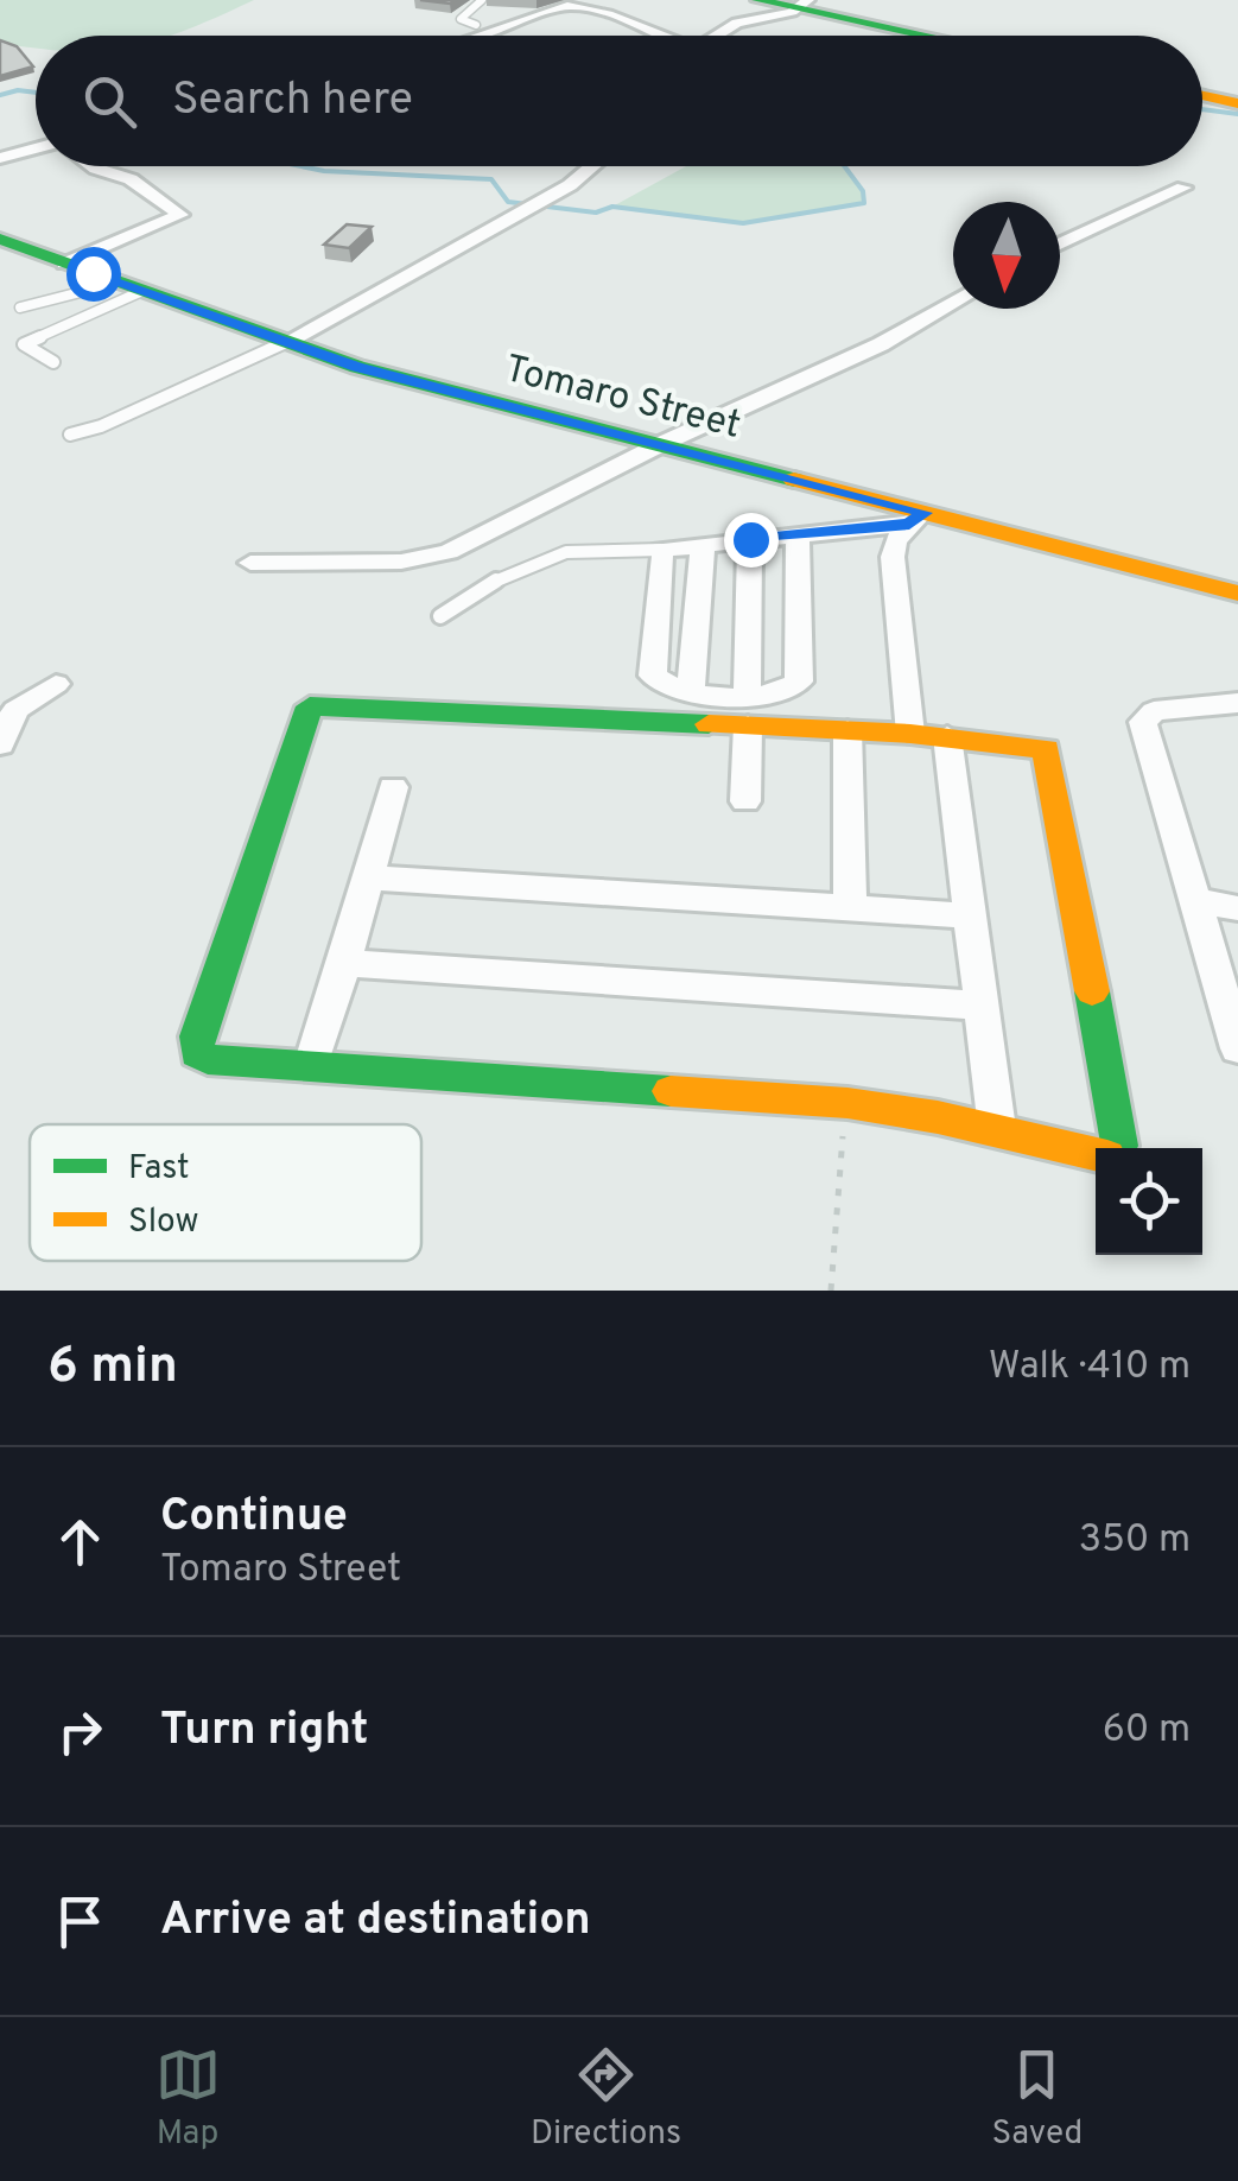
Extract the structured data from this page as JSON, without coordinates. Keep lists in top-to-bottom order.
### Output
{
  "streets": {
    "main road": ["Tomaro Street"]
  },
  "legend": ["Fast", "Slow"],
  "north": "bottom",
  "page": {
    "search": "Search here",
    "heading": ["6 min", "Walk · 410 m"],
    "list": [
      ["Continue", "Tomaro Street", "350 m"],
      ["Turn right", "60 m"],
      "Arrive at destination"
    ],
    "nav": ["Map", "Directions", "Saved"]
  }
}
